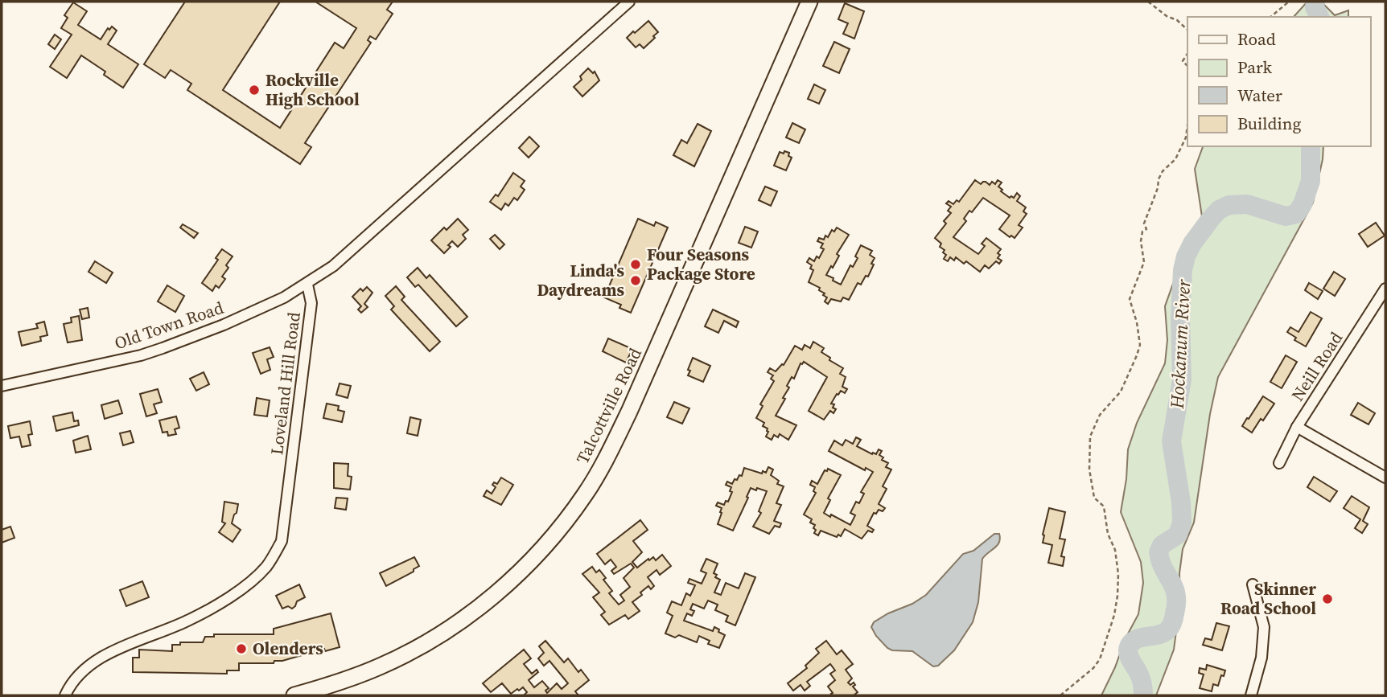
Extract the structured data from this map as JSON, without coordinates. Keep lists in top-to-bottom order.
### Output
{
  "streets": {
    "main road": ["Talcottville Road"],
    "street": ["Old Town Road", "Neill Road", "Loveland Hill Road"]
  },
  "crossings": [
    ["Old Town Road", "Loveland Hill Road"]
  ],
  "water": ["Hockanum River"],
  "places": [
    "Rockville High School",
    "Four Seasons Package Store",
    "Linda's Daydreams",
    "Skinner Road School",
    "Olenders"
  ],
  "legend": [
    "Road",
    "Park",
    "Water",
    "Building"
  ]
}
